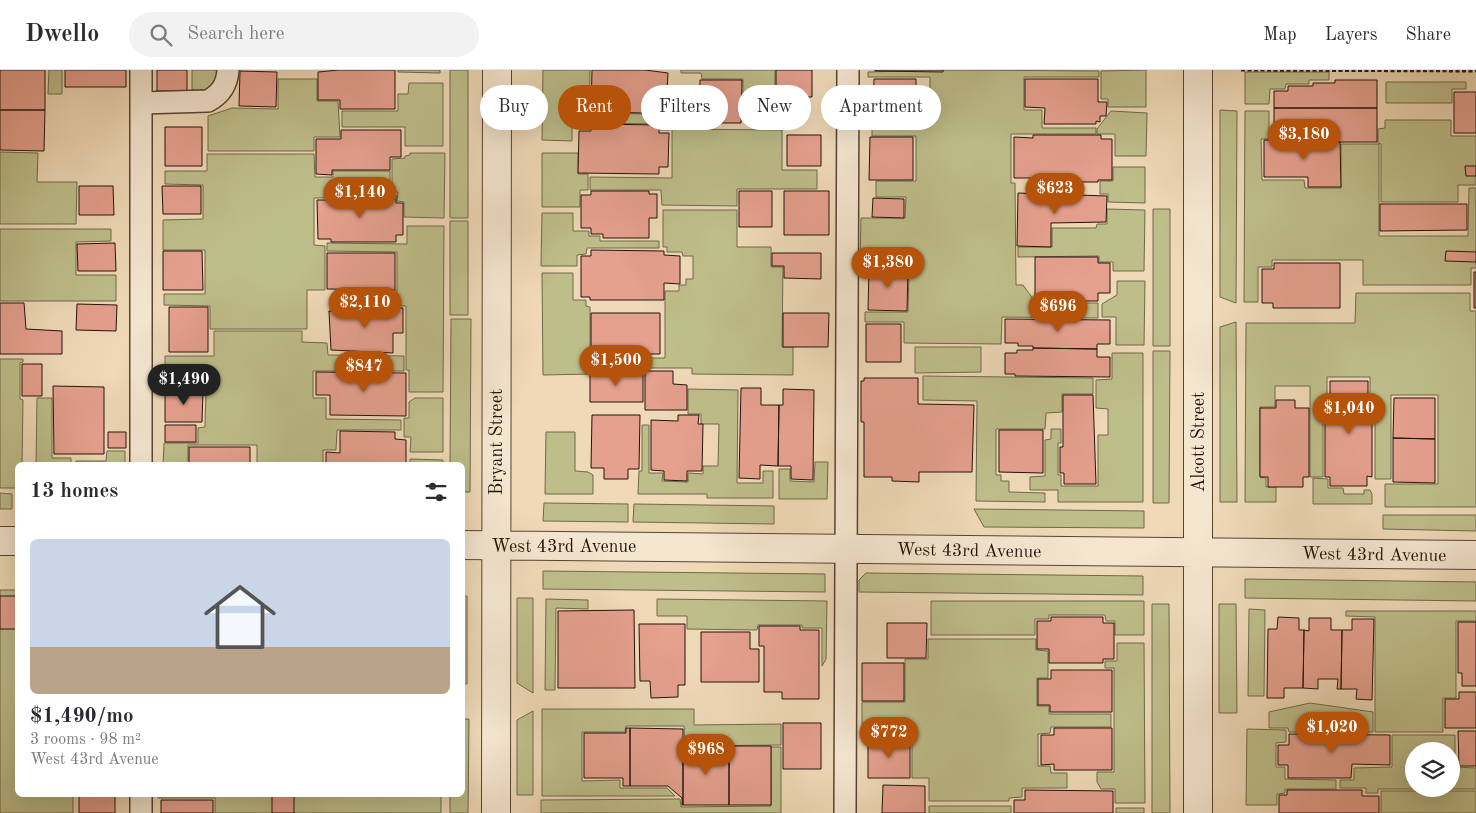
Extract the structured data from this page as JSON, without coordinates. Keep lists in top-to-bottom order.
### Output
{
  "streets": {
    "street": ["Bryant Street", "Alcott Street", "West 43rd Avenue"]
  },
  "crossings": [
    ["Bryant Street", "West 43rd Avenue"],
    ["Alcott Street", "West 43rd Avenue"]
  ],
  "page": {
    "header": "Dwello",
    "search": "Search here",
    "nav": ["Map", "Layers", "Share"],
    "chip": [
      "Buy",
      "Rent",
      "Filters",
      "New",
      "Apartment"
    ],
    "price": [
      "$3,180",
      "$623",
      "$1,140",
      "$1,380",
      "$2,110",
      "$696",
      "$1,500",
      "$847",
      "$1,490",
      "$1,040",
      "$1,020",
      "$772",
      "$968"
    ],
    "heading": "13 homes",
    "list": [
      {
        "name": "$1,490/mo",
        "note": "3 rooms · 98 m² · West 43rd Avenue"
      }
    ]
  }
}
